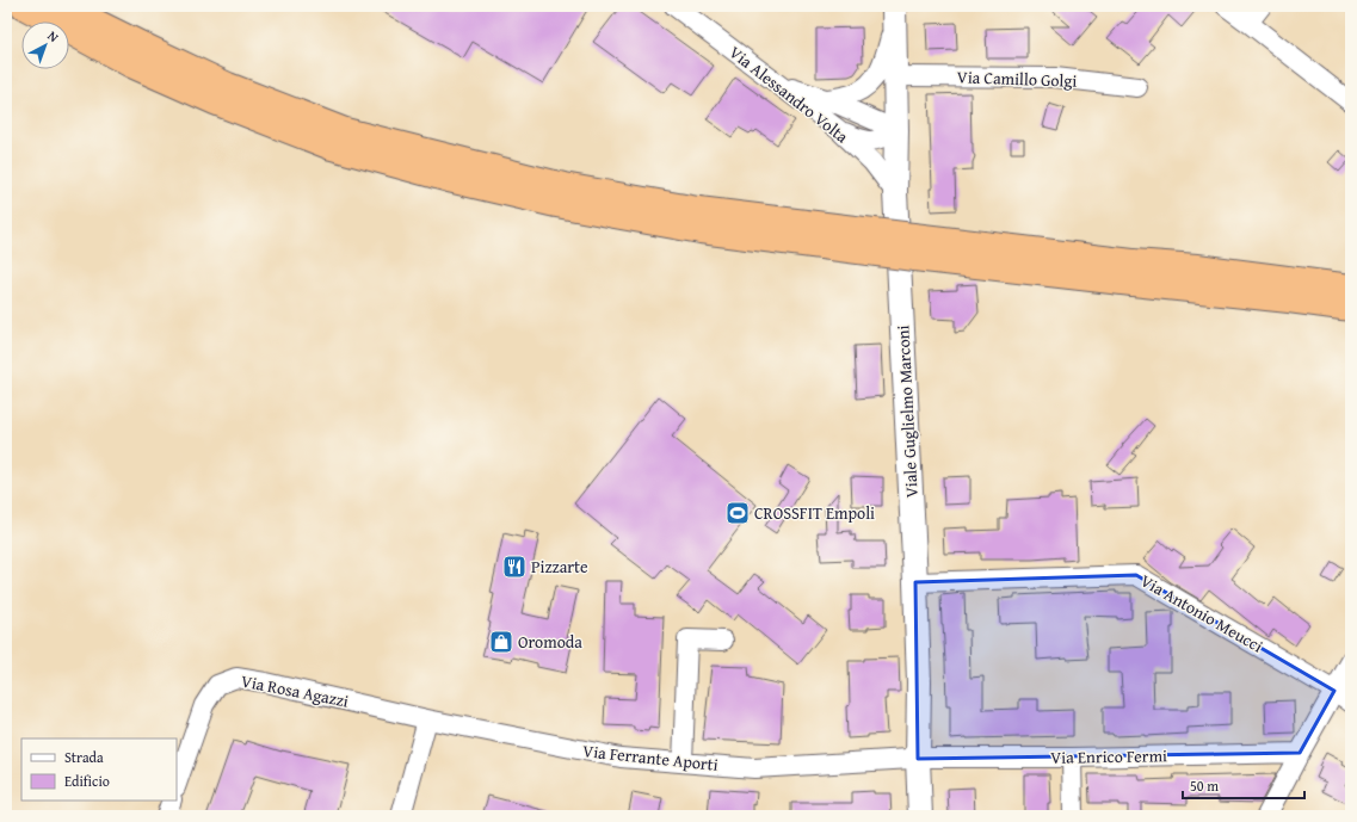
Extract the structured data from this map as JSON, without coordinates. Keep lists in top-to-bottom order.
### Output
{
  "streets": {
    "street": [
      "Via Camillo Golgi",
      "Via Alessandro Volta",
      "Viale Guglielmo Marconi",
      "Via Antonio Meucci",
      "Via Rosa Agazzi",
      "Via Enrico Fermi",
      "Via Ferrante Aporti"
    ]
  },
  "crossings": [
    ["Via Camillo Golgi", "Viale Guglielmo Marconi"],
    ["Via Alessandro Volta", "Viale Guglielmo Marconi"],
    ["Viale Guglielmo Marconi", "Via Antonio Meucci"],
    ["Viale Guglielmo Marconi", "Via Enrico Fermi"],
    ["Viale Guglielmo Marconi", "Via Ferrante Aporti"],
    ["Via Rosa Agazzi", "Via Ferrante Aporti"],
    ["Via Enrico Fermi", "Via Ferrante Aporti"]
  ],
  "places": {
    "sports": ["CROSSFIT Empoli"],
    "restaurant": ["Pizzarte"],
    "shop": ["Oromoda"]
  },
  "legend": ["Strada", "Edificio"],
  "scale_bar": "50 m",
  "north": "top right"
}
